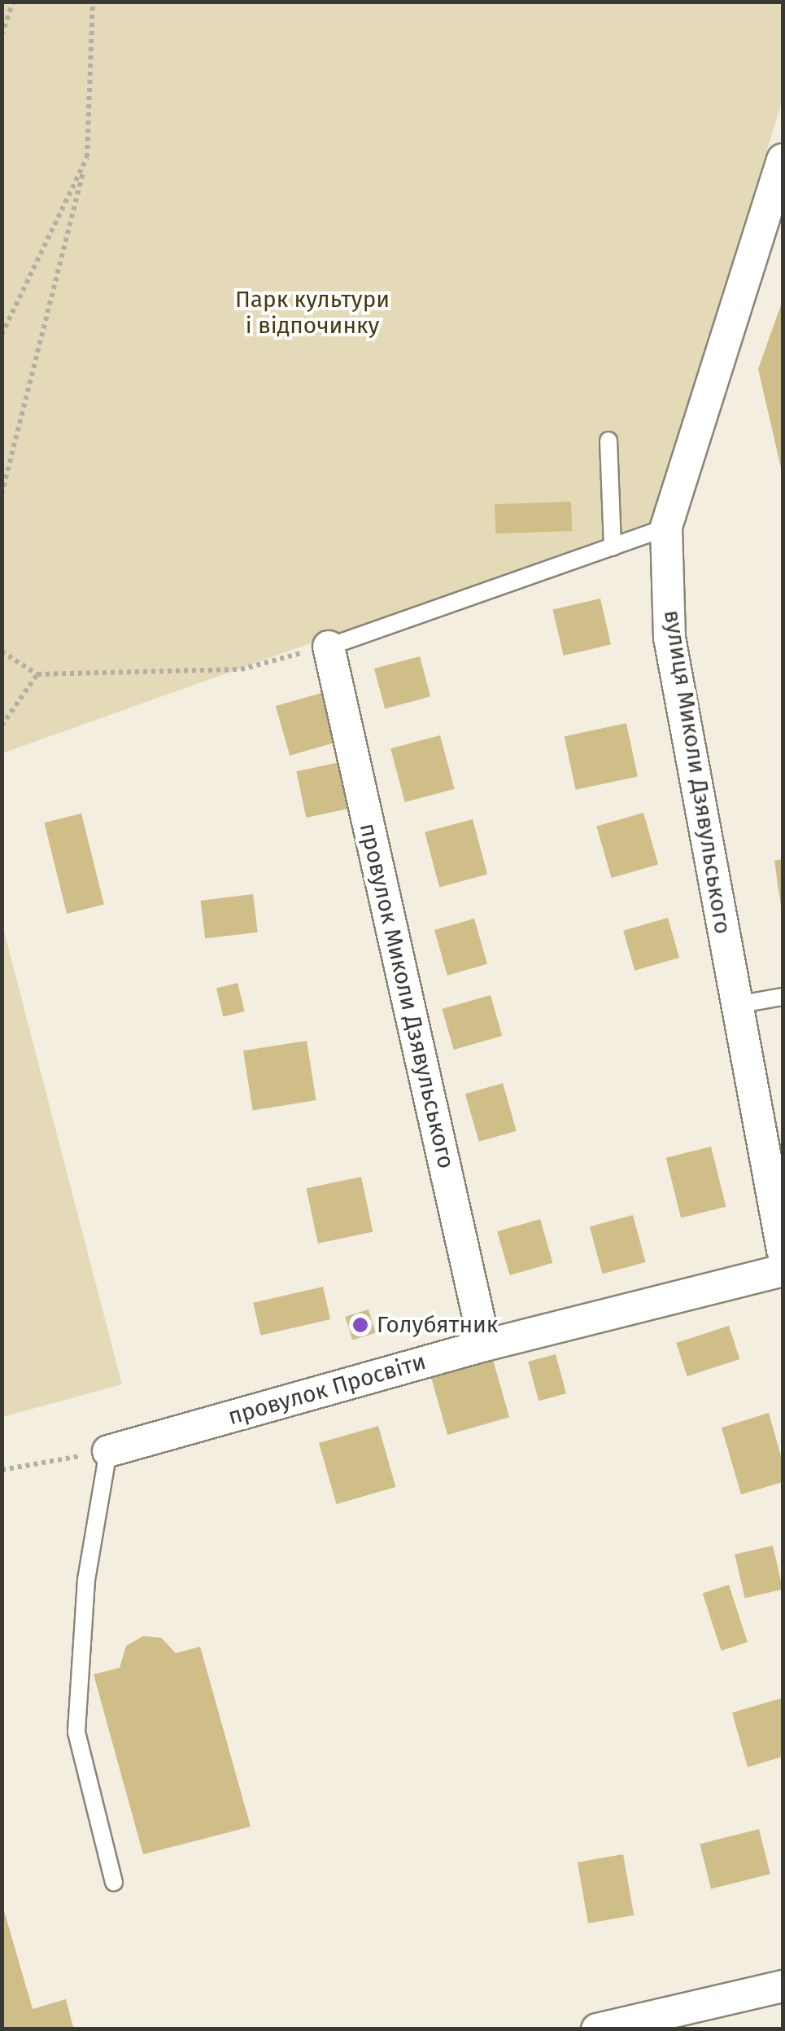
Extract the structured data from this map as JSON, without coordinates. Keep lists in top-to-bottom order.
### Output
{
  "streets": {
    "street": ["вулиця Миколи Дзявульського", "провулок Миколи Дзявульського", "провулок Просвіти"]
  },
  "crossings": [
    ["провулок Миколи Дзявульського", "провулок Просвіти"]
  ],
  "parks": ["Парк культури і відпочинку"],
  "places": ["Голубятник"]
}
